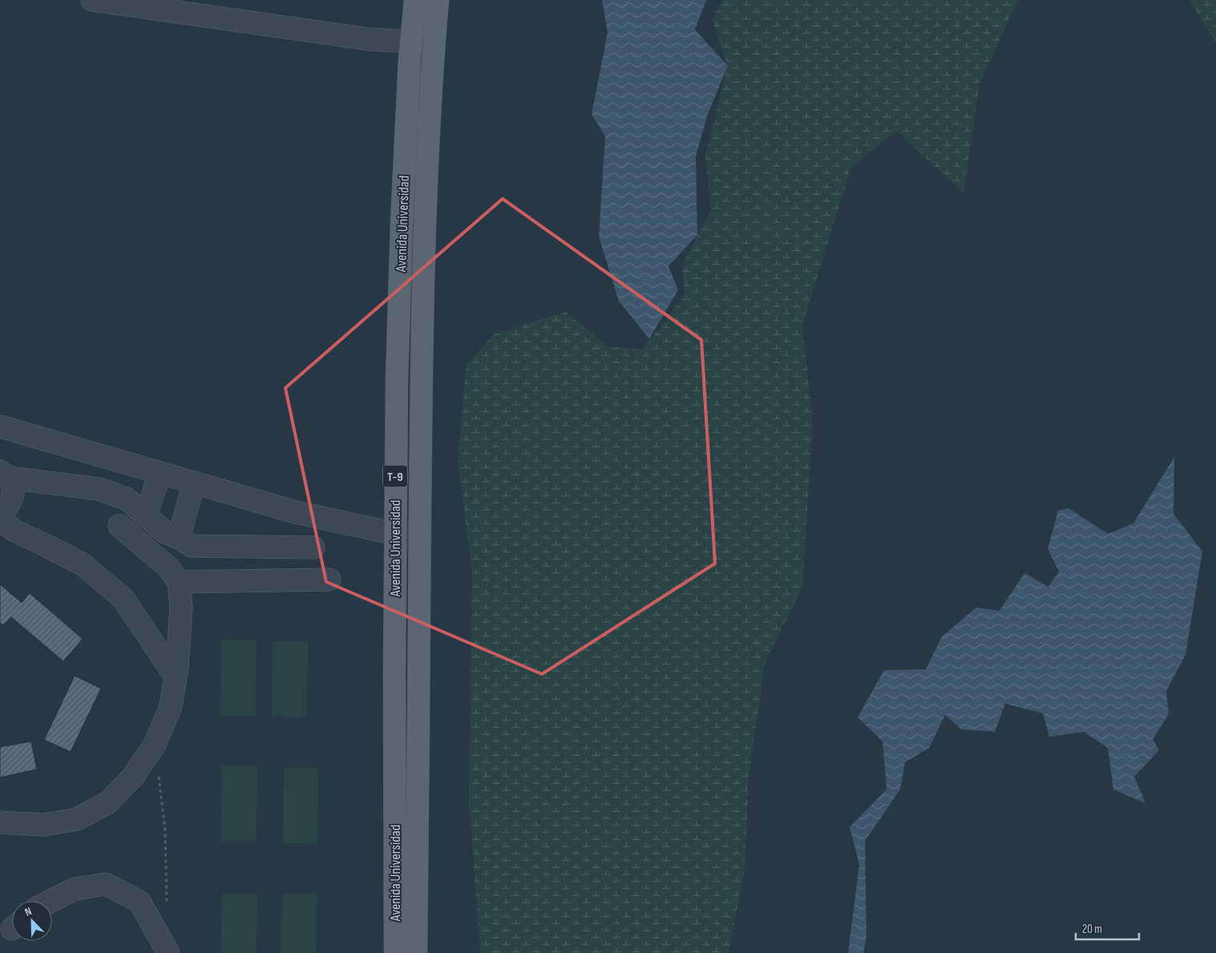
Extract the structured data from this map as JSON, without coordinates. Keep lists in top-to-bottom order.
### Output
{
  "streets": {
    "main road": ["Avenida Universidad", "T-9"]
  },
  "scale_bar": "20 m",
  "north": "top left"
}
